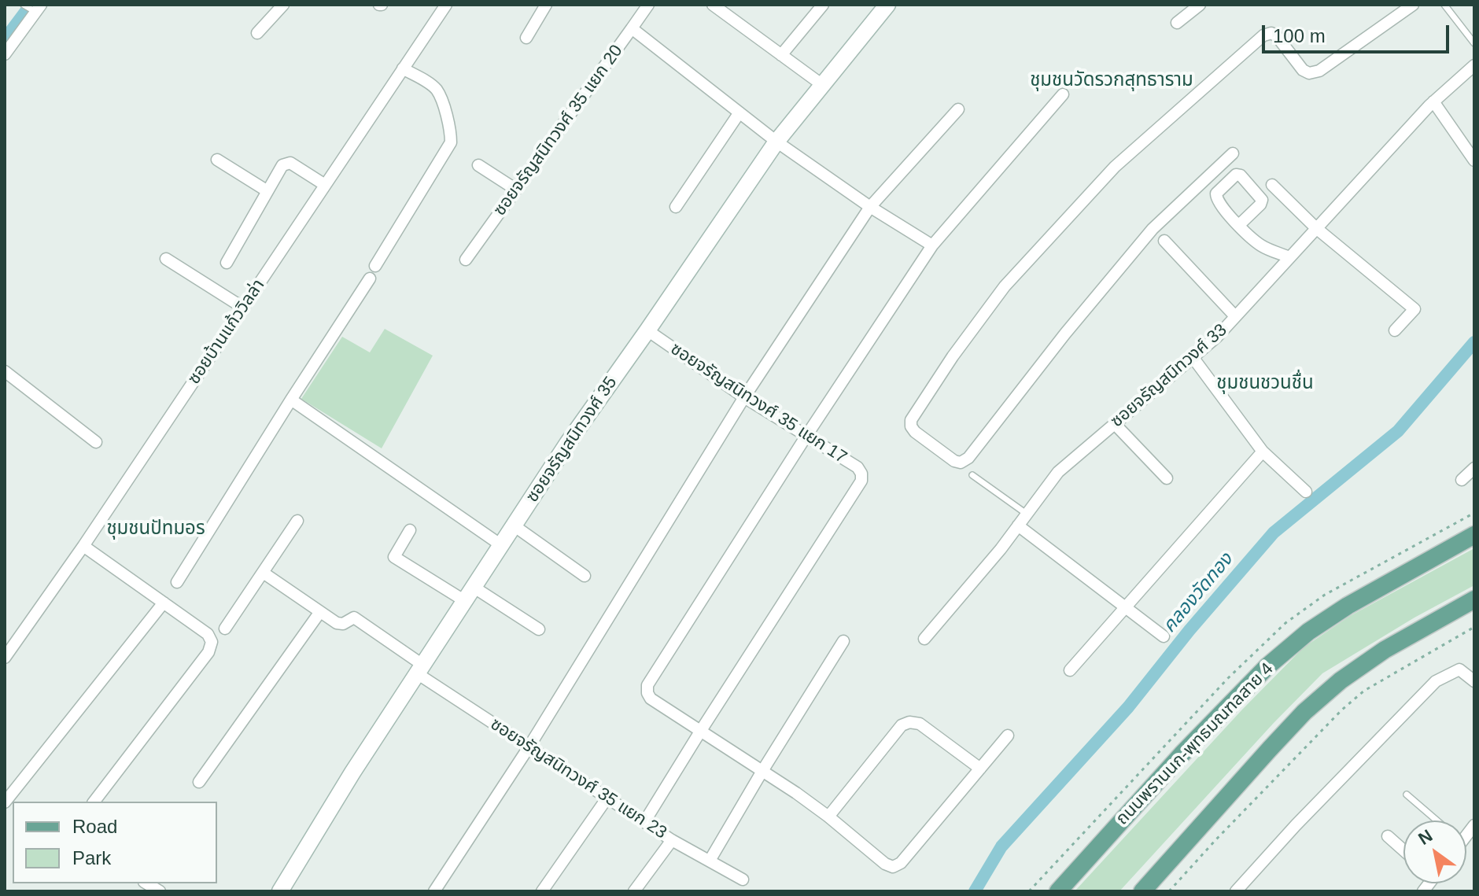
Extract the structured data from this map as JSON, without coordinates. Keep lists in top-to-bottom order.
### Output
{
  "streets": {
    "main road": ["ถนนพรานนก-พุทธมณฑลสาย 4"],
    "street": [
      "ซอยจรัญสนิทวงศ์ 35 แยก 20",
      "ซอยบ้านแก้ววิลล่า",
      "ซอยจรัญสนิทวงศ์ 33",
      "ซอยจรัญสนิทวงศ์ 35 แยก 17",
      "ซอยจรัญสนิทวงศ์ 35",
      "ซอยจรัญสนิทวงศ์ 35 แยก 23"
    ]
  },
  "crossings": [
    ["ซอยจรัญสนิทวงศ์ 35 แยก 20", "ซอยจรัญสนิทวงศ์ 35"],
    ["ซอยจรัญสนิทวงศ์ 35 แยก 17", "ซอยจรัญสนิทวงศ์ 35"],
    ["ซอยจรัญสนิทวงศ์ 35", "ซอยจรัญสนิทวงศ์ 35 แยก 23"]
  ],
  "districts": ["ชุมชนวัดรวกสุทธาราม", "ชุมชนชวนชื่น", "ชุมชนปัทมอร"],
  "water": ["คลองวัดทอง"],
  "legend": ["Road", "Park"],
  "scale_bar": "100 m",
  "north": "top left"
}
